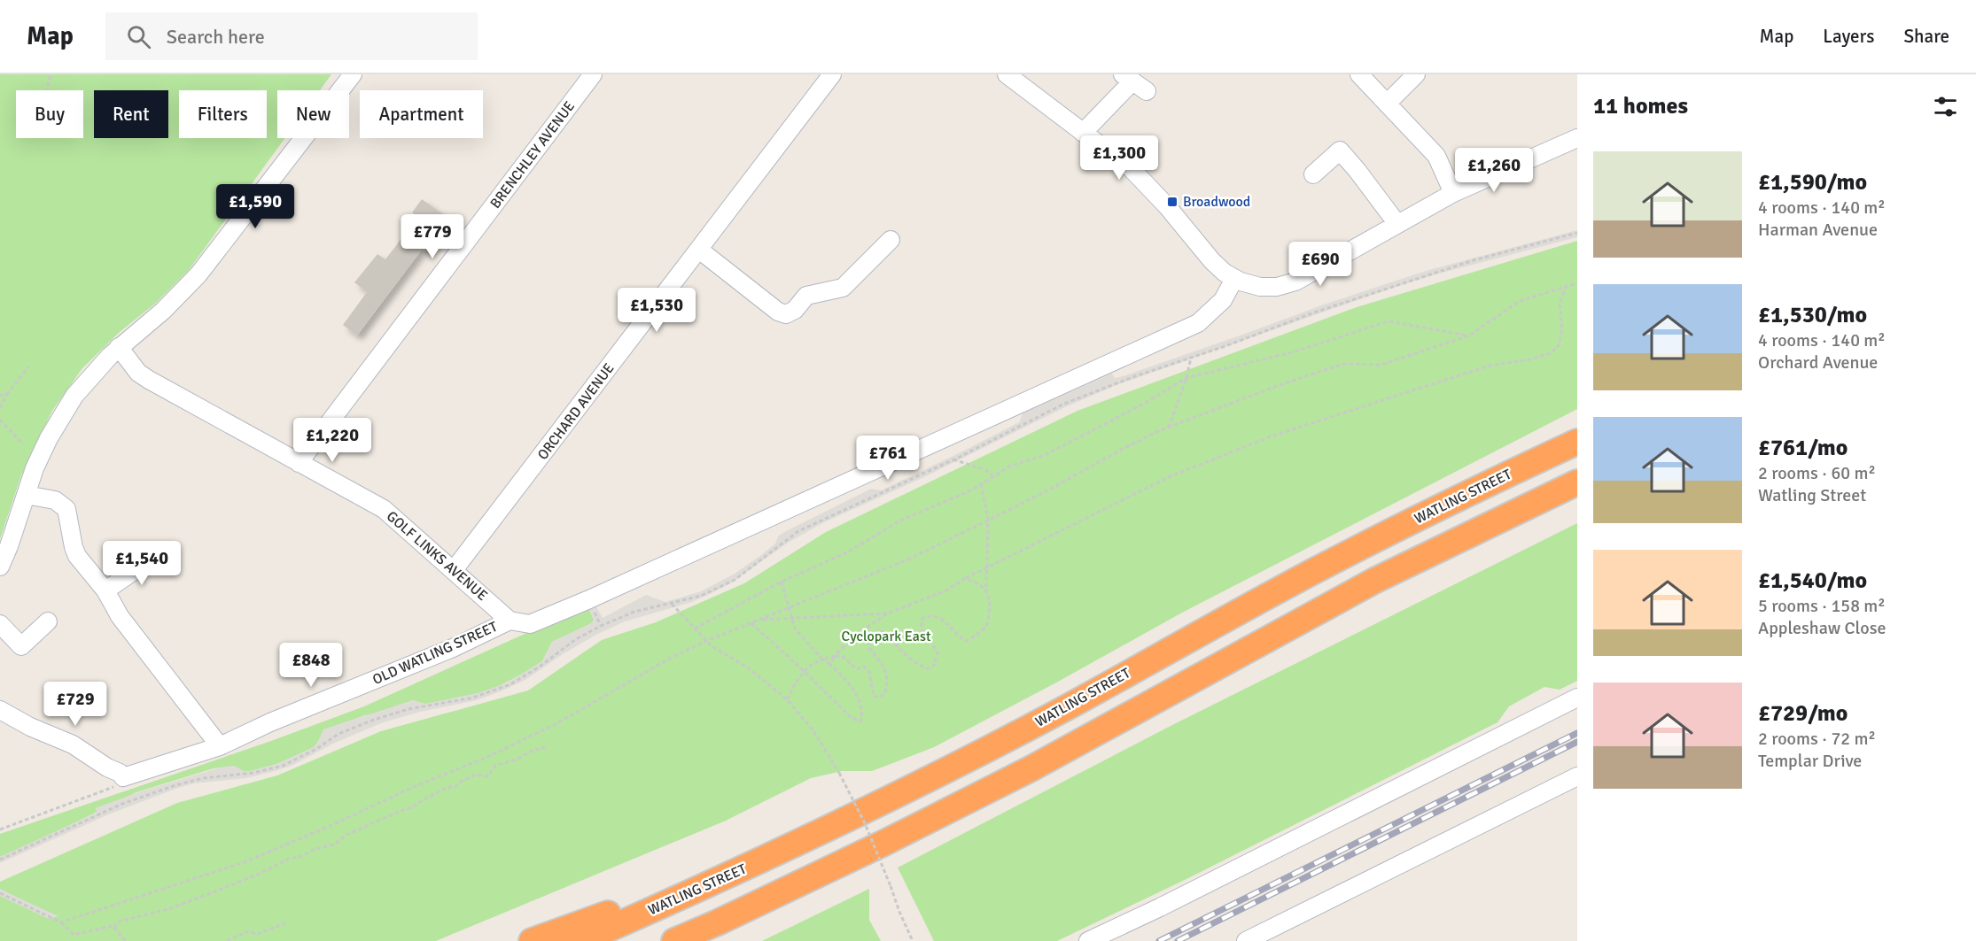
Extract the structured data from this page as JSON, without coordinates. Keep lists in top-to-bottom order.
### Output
{
  "streets": {
    "highway": ["WATLING STREET"],
    "street": [
      "BRENCHLEY AVENUE",
      "ORCHARD AVENUE",
      "GOLF LINKS AVENUE",
      "OLD WATLING STREET"
    ]
  },
  "crossings": [
    ["BRENCHLEY AVENUE", "GOLF LINKS AVENUE"],
    ["ORCHARD AVENUE", "GOLF LINKS AVENUE"],
    ["GOLF LINKS AVENUE", "OLD WATLING STREET"]
  ],
  "parks": ["Cyclopark East"],
  "places": {
    "transit": ["Broadwood"]
  },
  "page": {
    "header": "Map",
    "search": "Search here",
    "nav": ["Map", "Layers", "Share"],
    "heading": "11 homes",
    "chip": [
      "Buy",
      "Rent",
      "Filters",
      "New",
      "Apartment"
    ],
    "price": [
      "£1,300",
      "£1,260",
      "£1,590",
      "£779",
      "£690",
      "£1,530",
      "£1,220",
      "£761",
      "£1,540",
      "£848",
      "£729"
    ],
    "list": [
      {
        "name": "£1,590/mo",
        "note": "4 rooms · 140 m² · Harman Avenue"
      },
      {
        "name": "£1,530/mo",
        "note": "4 rooms · 140 m² · Orchard Avenue"
      },
      {
        "name": "£761/mo",
        "note": "2 rooms · 60 m² · Watling Street"
      },
      {
        "name": "£1,540/mo",
        "note": "5 rooms · 158 m² · Appleshaw Close"
      },
      {
        "name": "£729/mo",
        "note": "2 rooms · 72 m² · Templar Drive"
      }
    ]
  }
}
